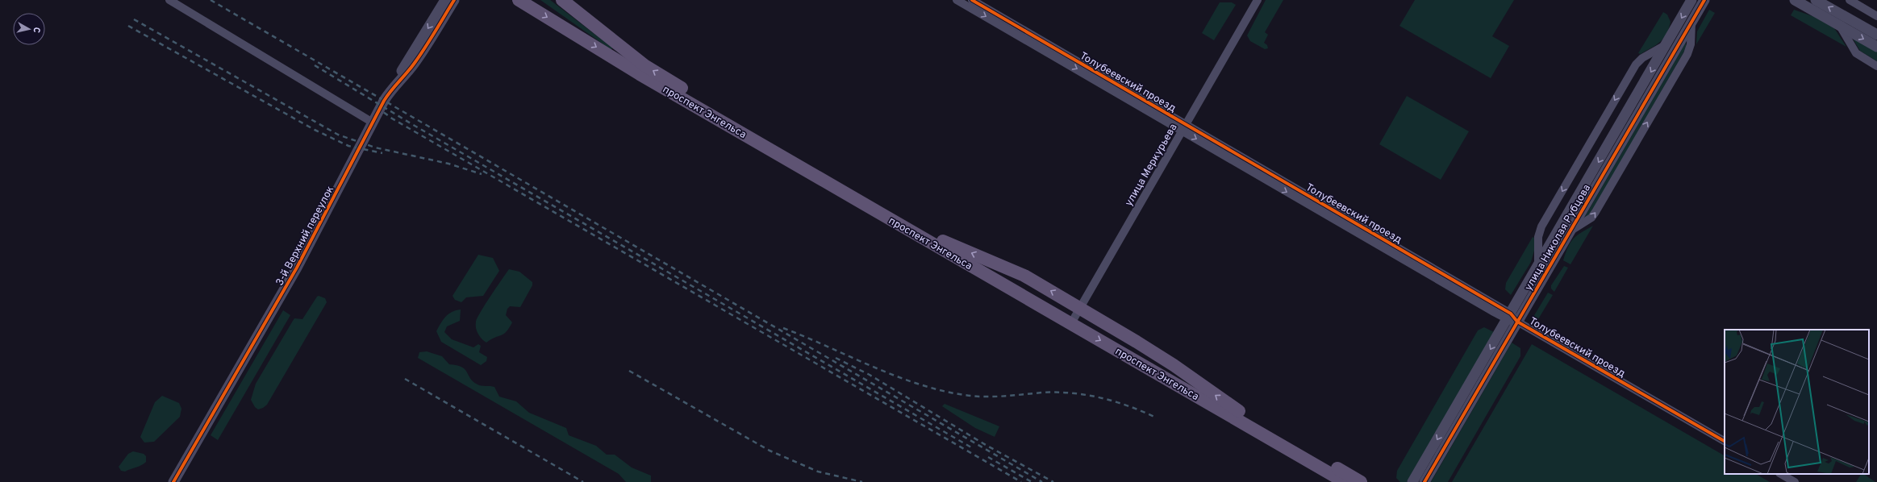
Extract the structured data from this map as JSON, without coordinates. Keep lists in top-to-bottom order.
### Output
{
  "streets": {
    "main road": ["проспект Энгельса"],
    "street": [
      "Толубеевский проезд",
      "улица Меркурьева",
      "3-й Верхний переулок",
      "улица Николая Рубцова"
    ]
  },
  "crossings": [
    ["Толубеевский проезд", "улица Меркурьева"],
    ["Толубеевский проезд", "улица Николая Рубцова"],
    ["проспект Энгельса", "улица Меркурьева"]
  ],
  "north": "right"
}
